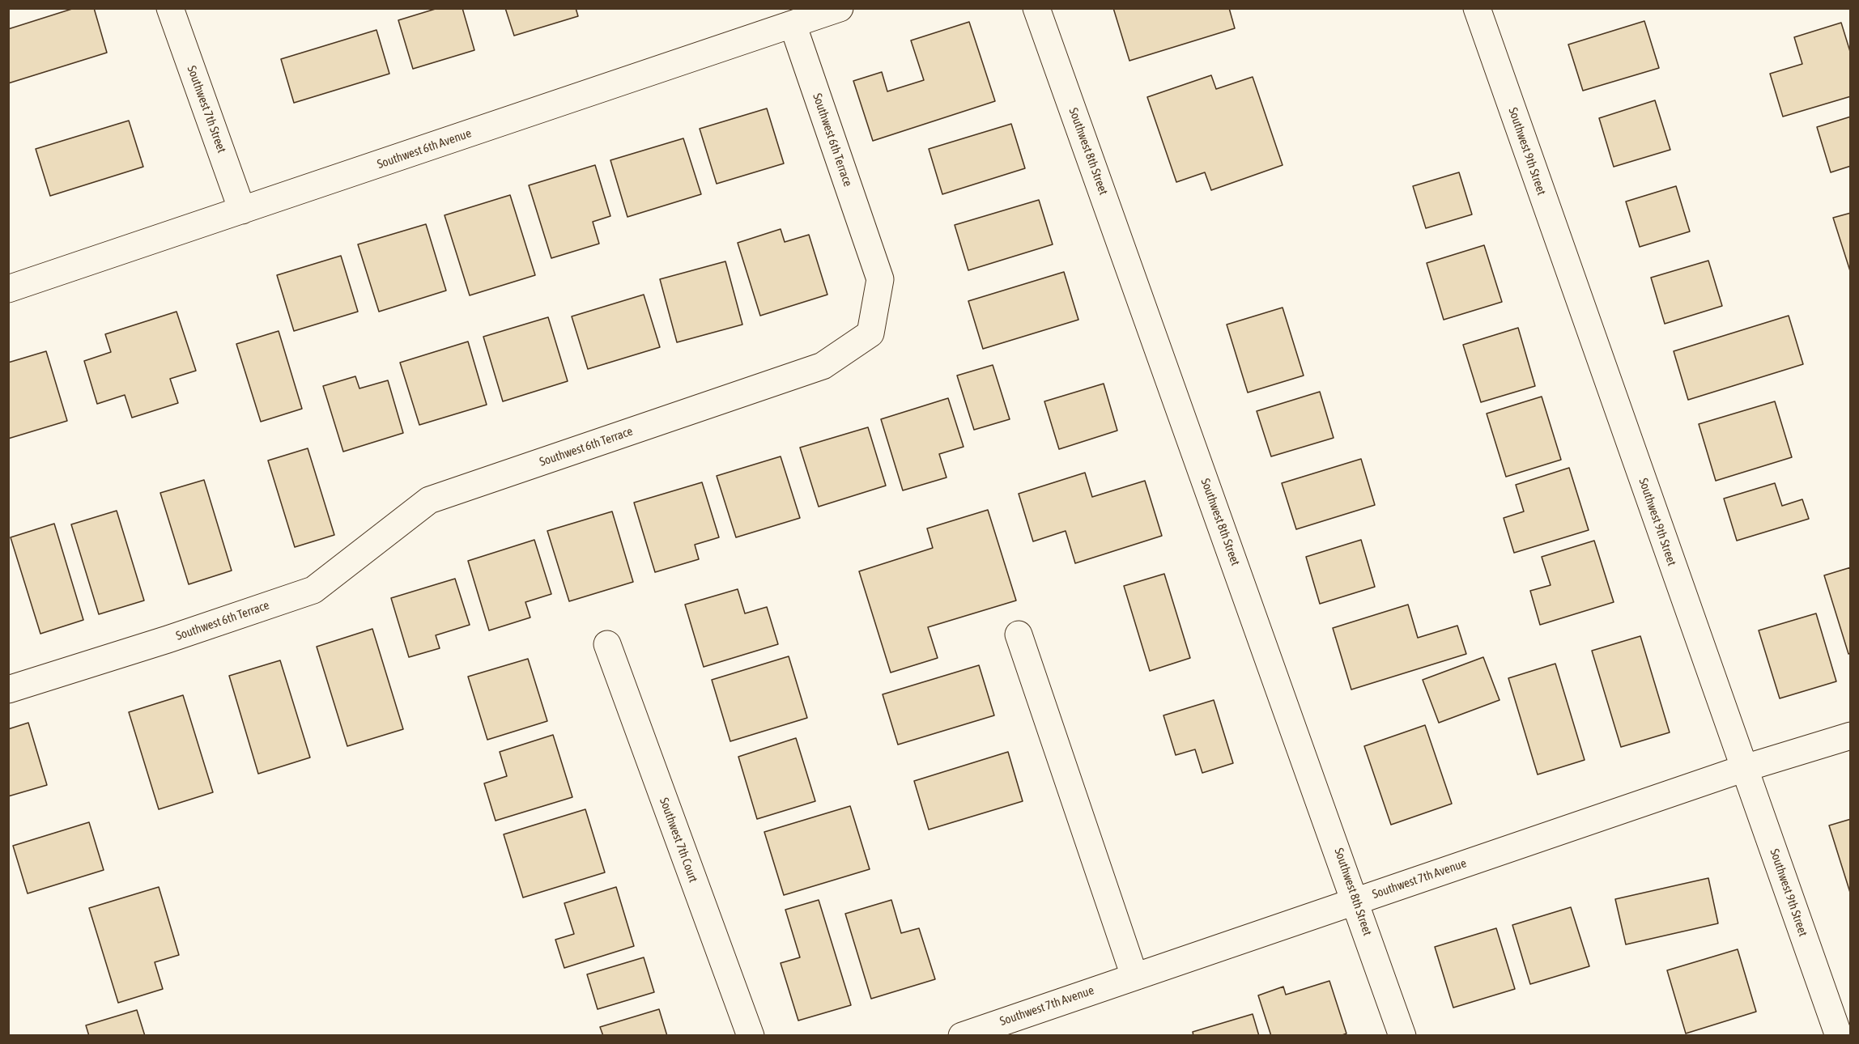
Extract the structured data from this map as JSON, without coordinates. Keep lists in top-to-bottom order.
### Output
{
  "streets": {
    "street": [
      "Southwest 7th Street",
      "Southwest 6th Terrace",
      "Southwest 6th Avenue",
      "Southwest 8th Street",
      "Southwest 9th Street",
      "Southwest 7th Court",
      "Southwest 7th Avenue"
    ]
  },
  "crossings": [
    ["Southwest 7th Street", "Southwest 6th Avenue"],
    ["Southwest 6th Terrace", "Southwest 6th Avenue"],
    ["Southwest 8th Street", "Southwest 7th Avenue"],
    ["Southwest 9th Street", "Southwest 7th Avenue"]
  ]
}
